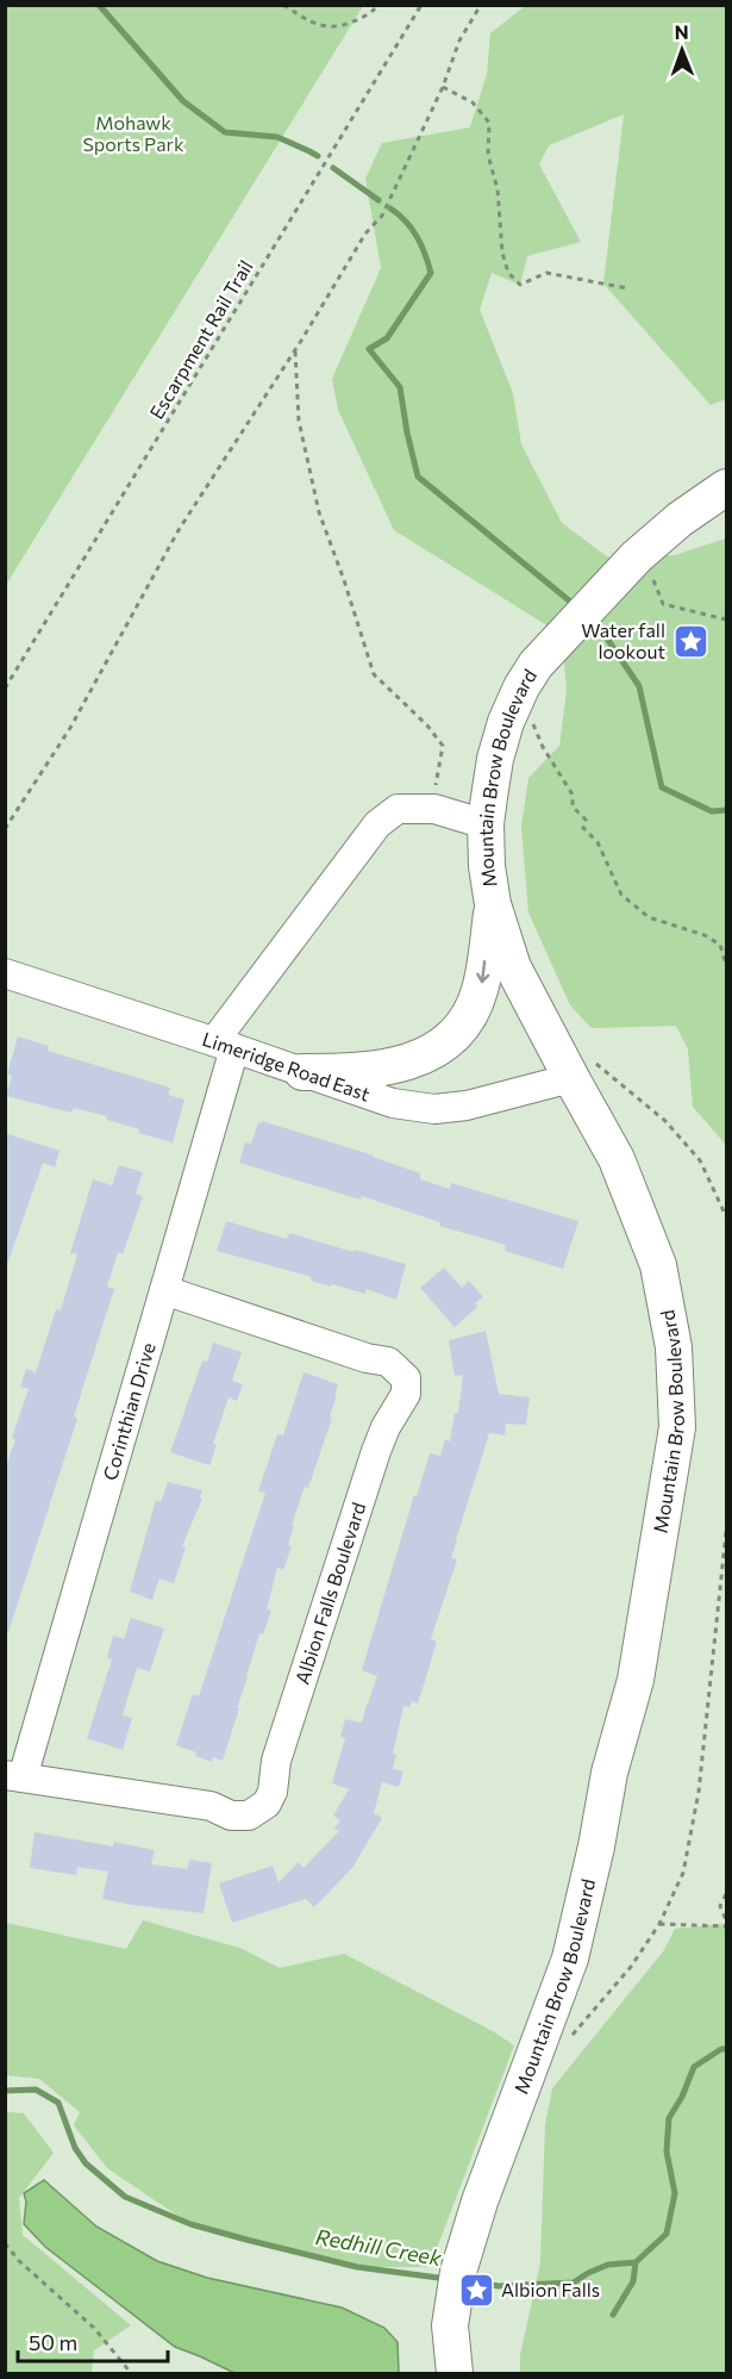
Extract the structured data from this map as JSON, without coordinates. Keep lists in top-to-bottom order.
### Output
{
  "streets": {
    "main road": ["Mountain Brow Boulevard"],
    "street": ["Limeridge Road East", "Corinthian Drive", "Albion Falls Boulevard"],
    "path": ["Escarpment Rail Trail"]
  },
  "crossings": [
    ["Mountain Brow Boulevard", "Limeridge Road East"],
    ["Limeridge Road East", "Corinthian Drive"],
    ["Corinthian Drive", "Albion Falls Boulevard"]
  ],
  "water": ["Redhill Creek"],
  "parks": ["Mohawk Sports Park"],
  "places": {
    "place": ["Water fall lookout", "Albion Falls"]
  },
  "scale_bar": "50 m",
  "north": "top"
}
